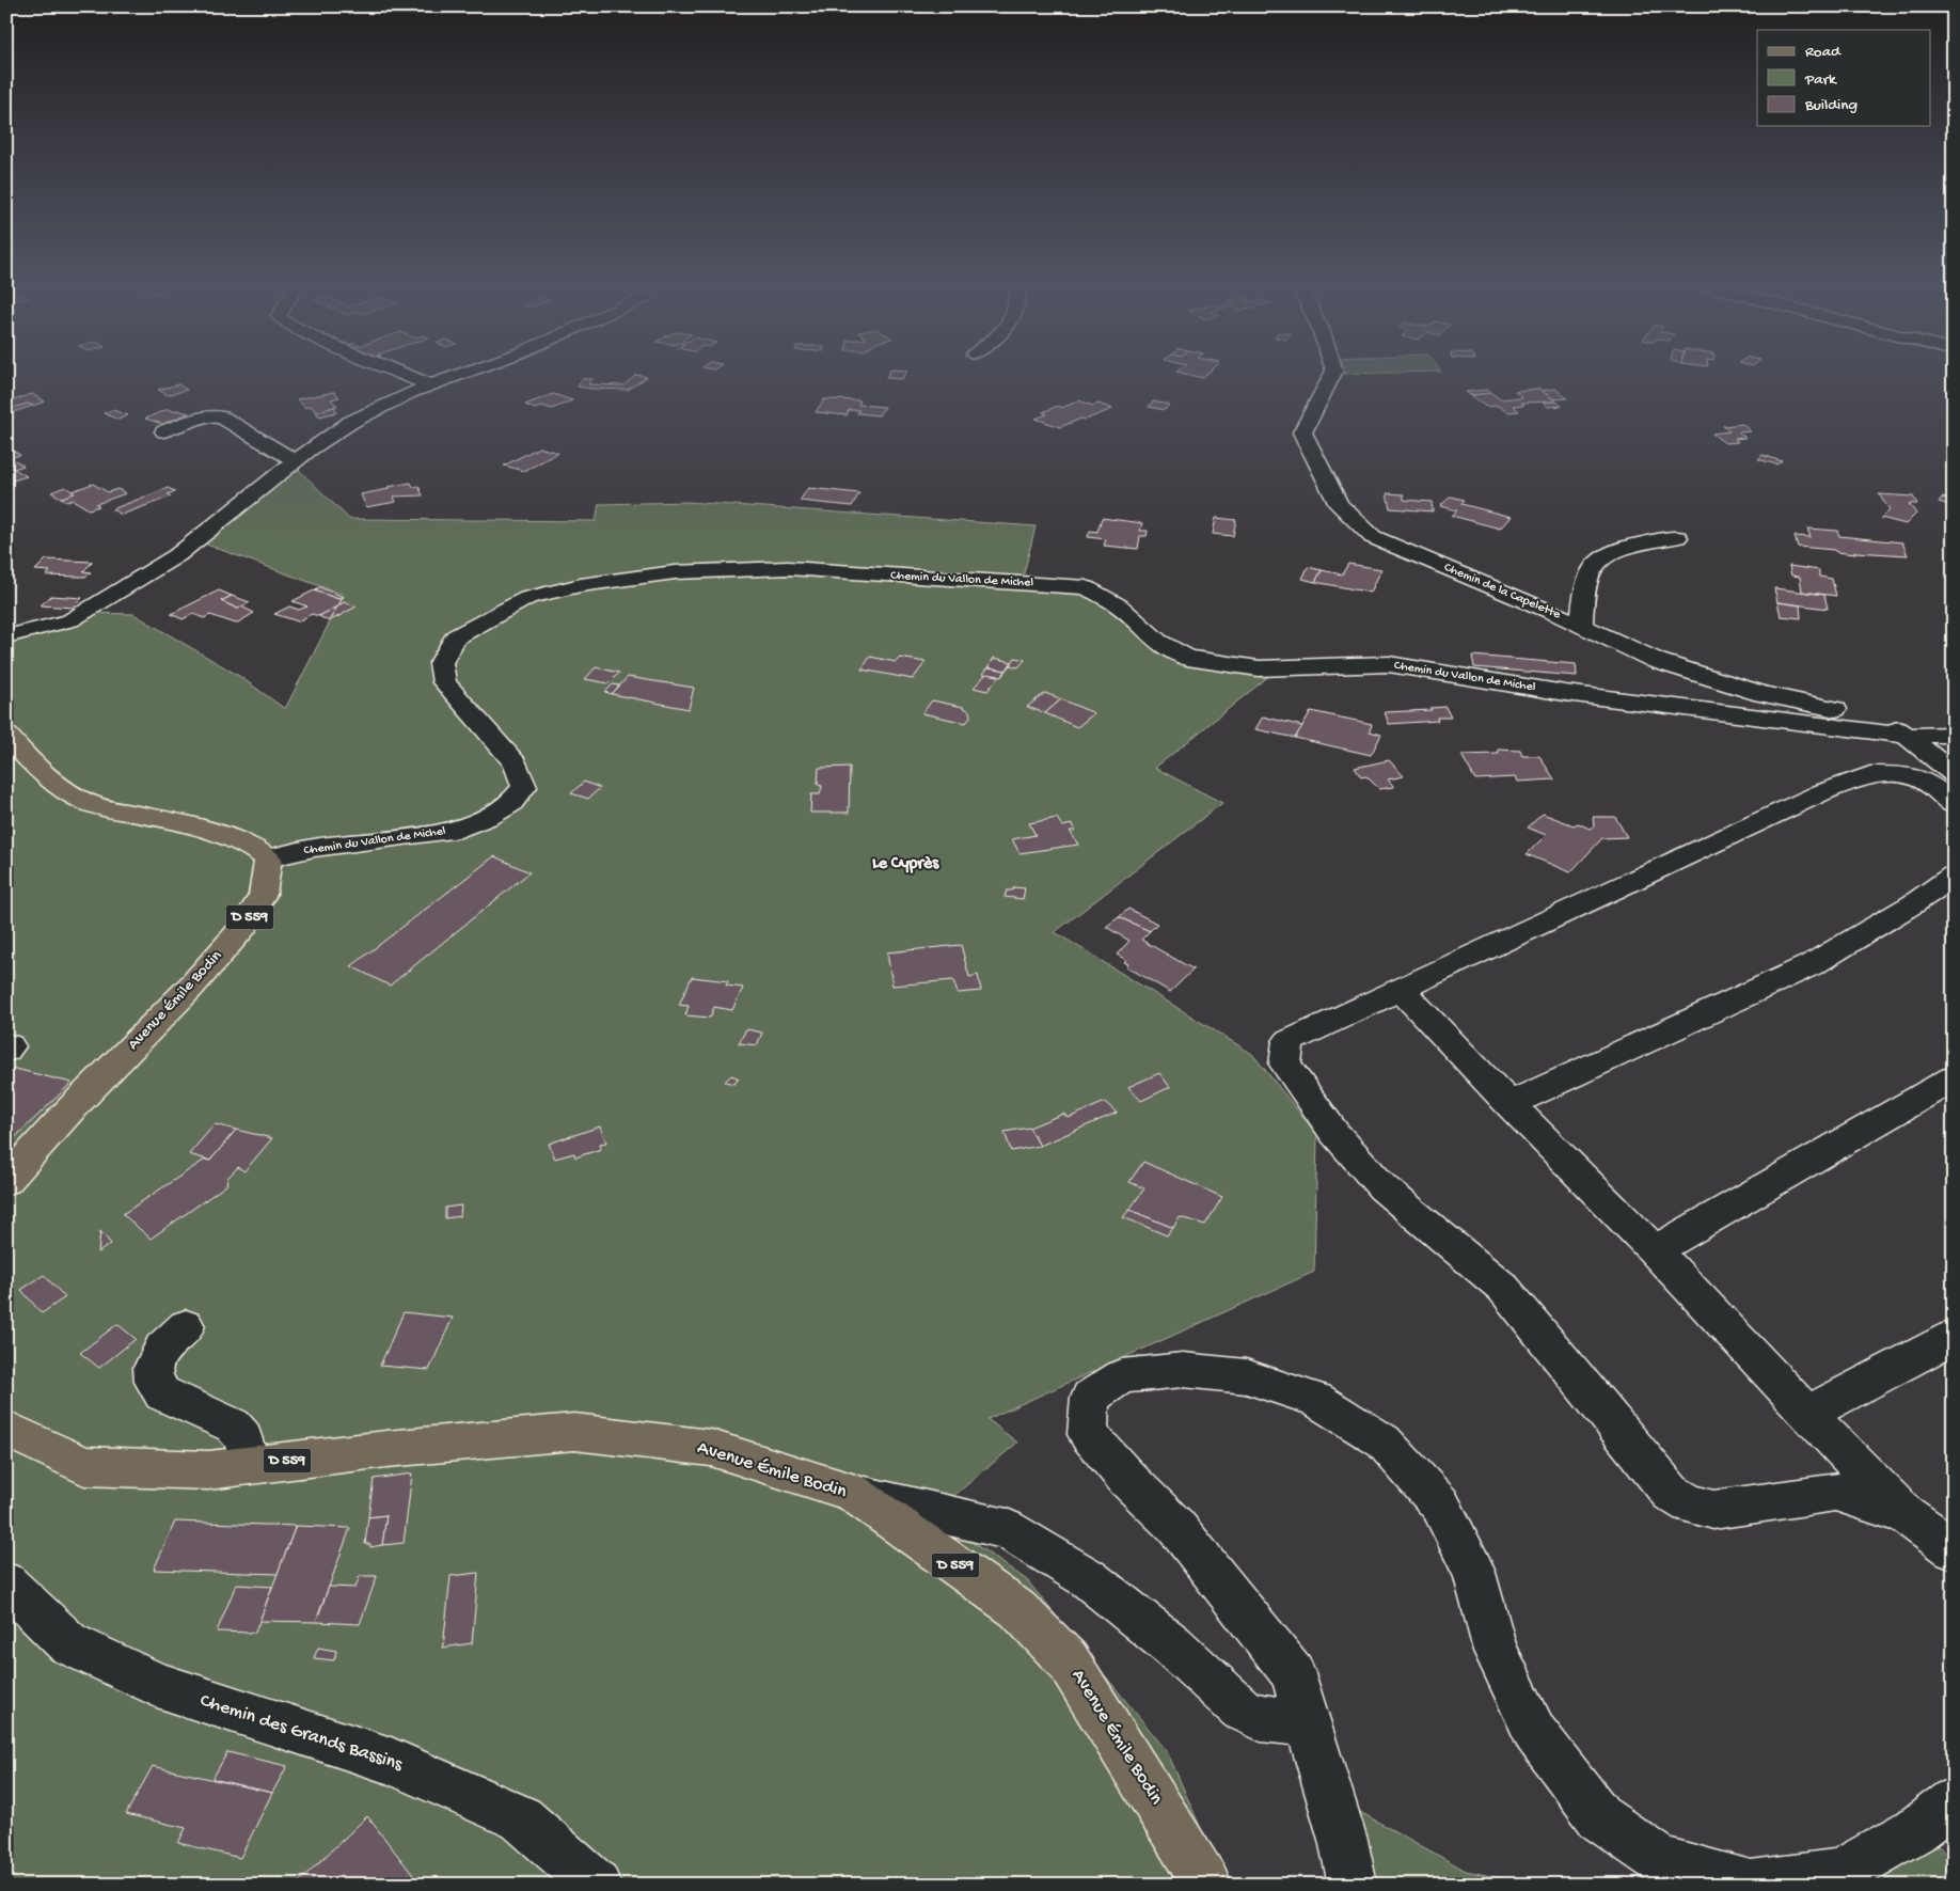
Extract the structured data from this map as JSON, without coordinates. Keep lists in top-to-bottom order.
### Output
{
  "streets": {
    "main road": ["D 559", "Avenue Émile Bodin"],
    "street": ["Chemin du Vallon de Michel", "Chemin de la Capelette", "Chemin des Grands Bassins"]
  },
  "crossings": [
    ["Chemin du Vallon de Michel", "Chemin de la Capelette"],
    ["Chemin du Vallon de Michel", "Avenue Émile Bodin"]
  ],
  "districts": ["Le Cyprès"],
  "legend": ["Road", "Park", "Building"]
}
